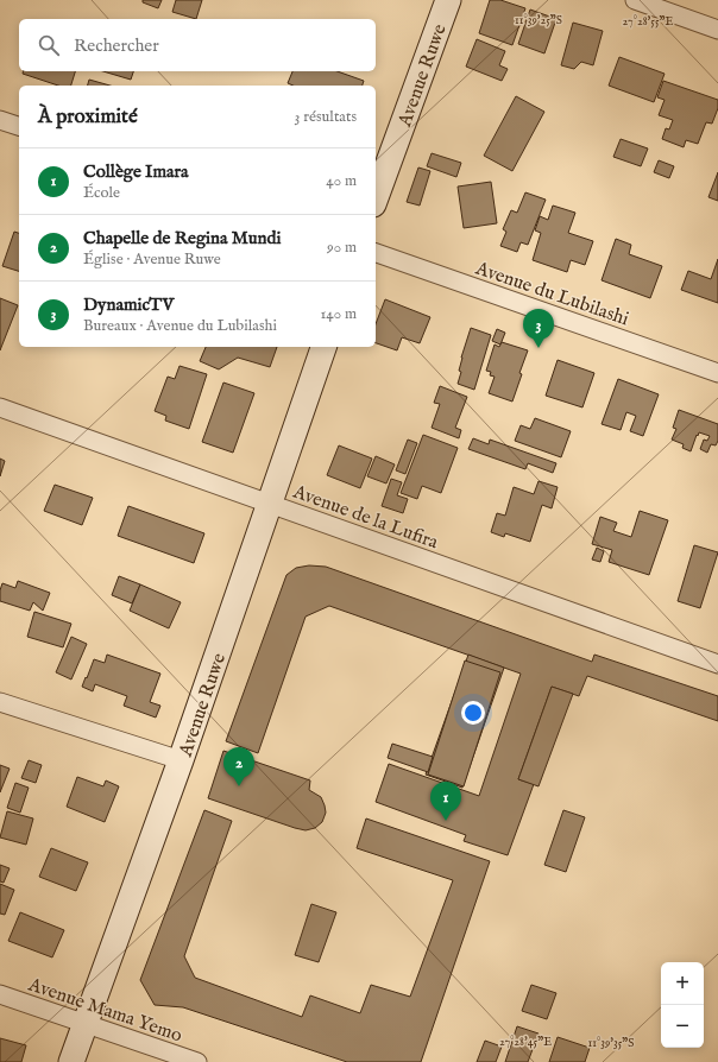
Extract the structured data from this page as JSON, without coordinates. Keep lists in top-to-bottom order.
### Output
{
  "streets": {
    "street": [
      "Avenue Ruwe",
      "Avenue du Lubilashi",
      "Avenue de la Lufira",
      "Avenue Mama Yemo"
    ]
  },
  "crossings": [
    ["Avenue Ruwe", "Avenue de la Lufira"],
    ["Avenue Ruwe", "Avenue Mama Yemo"]
  ],
  "page": {
    "search": "Rechercher",
    "heading": ["À proximité", "3 résultats"],
    "list": [
      {
        "mark": "1",
        "name": "Collège Imara",
        "note": "École",
        "value": "40 m"
      },
      {
        "mark": "2",
        "name": "Chapelle de Regina Mundi",
        "note": "Église · Avenue Ruwe",
        "value": "90 m"
      },
      {
        "mark": "3",
        "name": "DynamicTV",
        "note": "Bureaux · Avenue du Lubilashi",
        "value": "140 m"
      }
    ],
    "pins": ["3", "2", "1"],
    "map_buttons": ["+", "−"]
  },
  "coordinates": [
    "11°39'25\"S",
    "27°28'55\"E",
    "27°28'45\"E",
    "11°39'35\"S"
  ]
}
